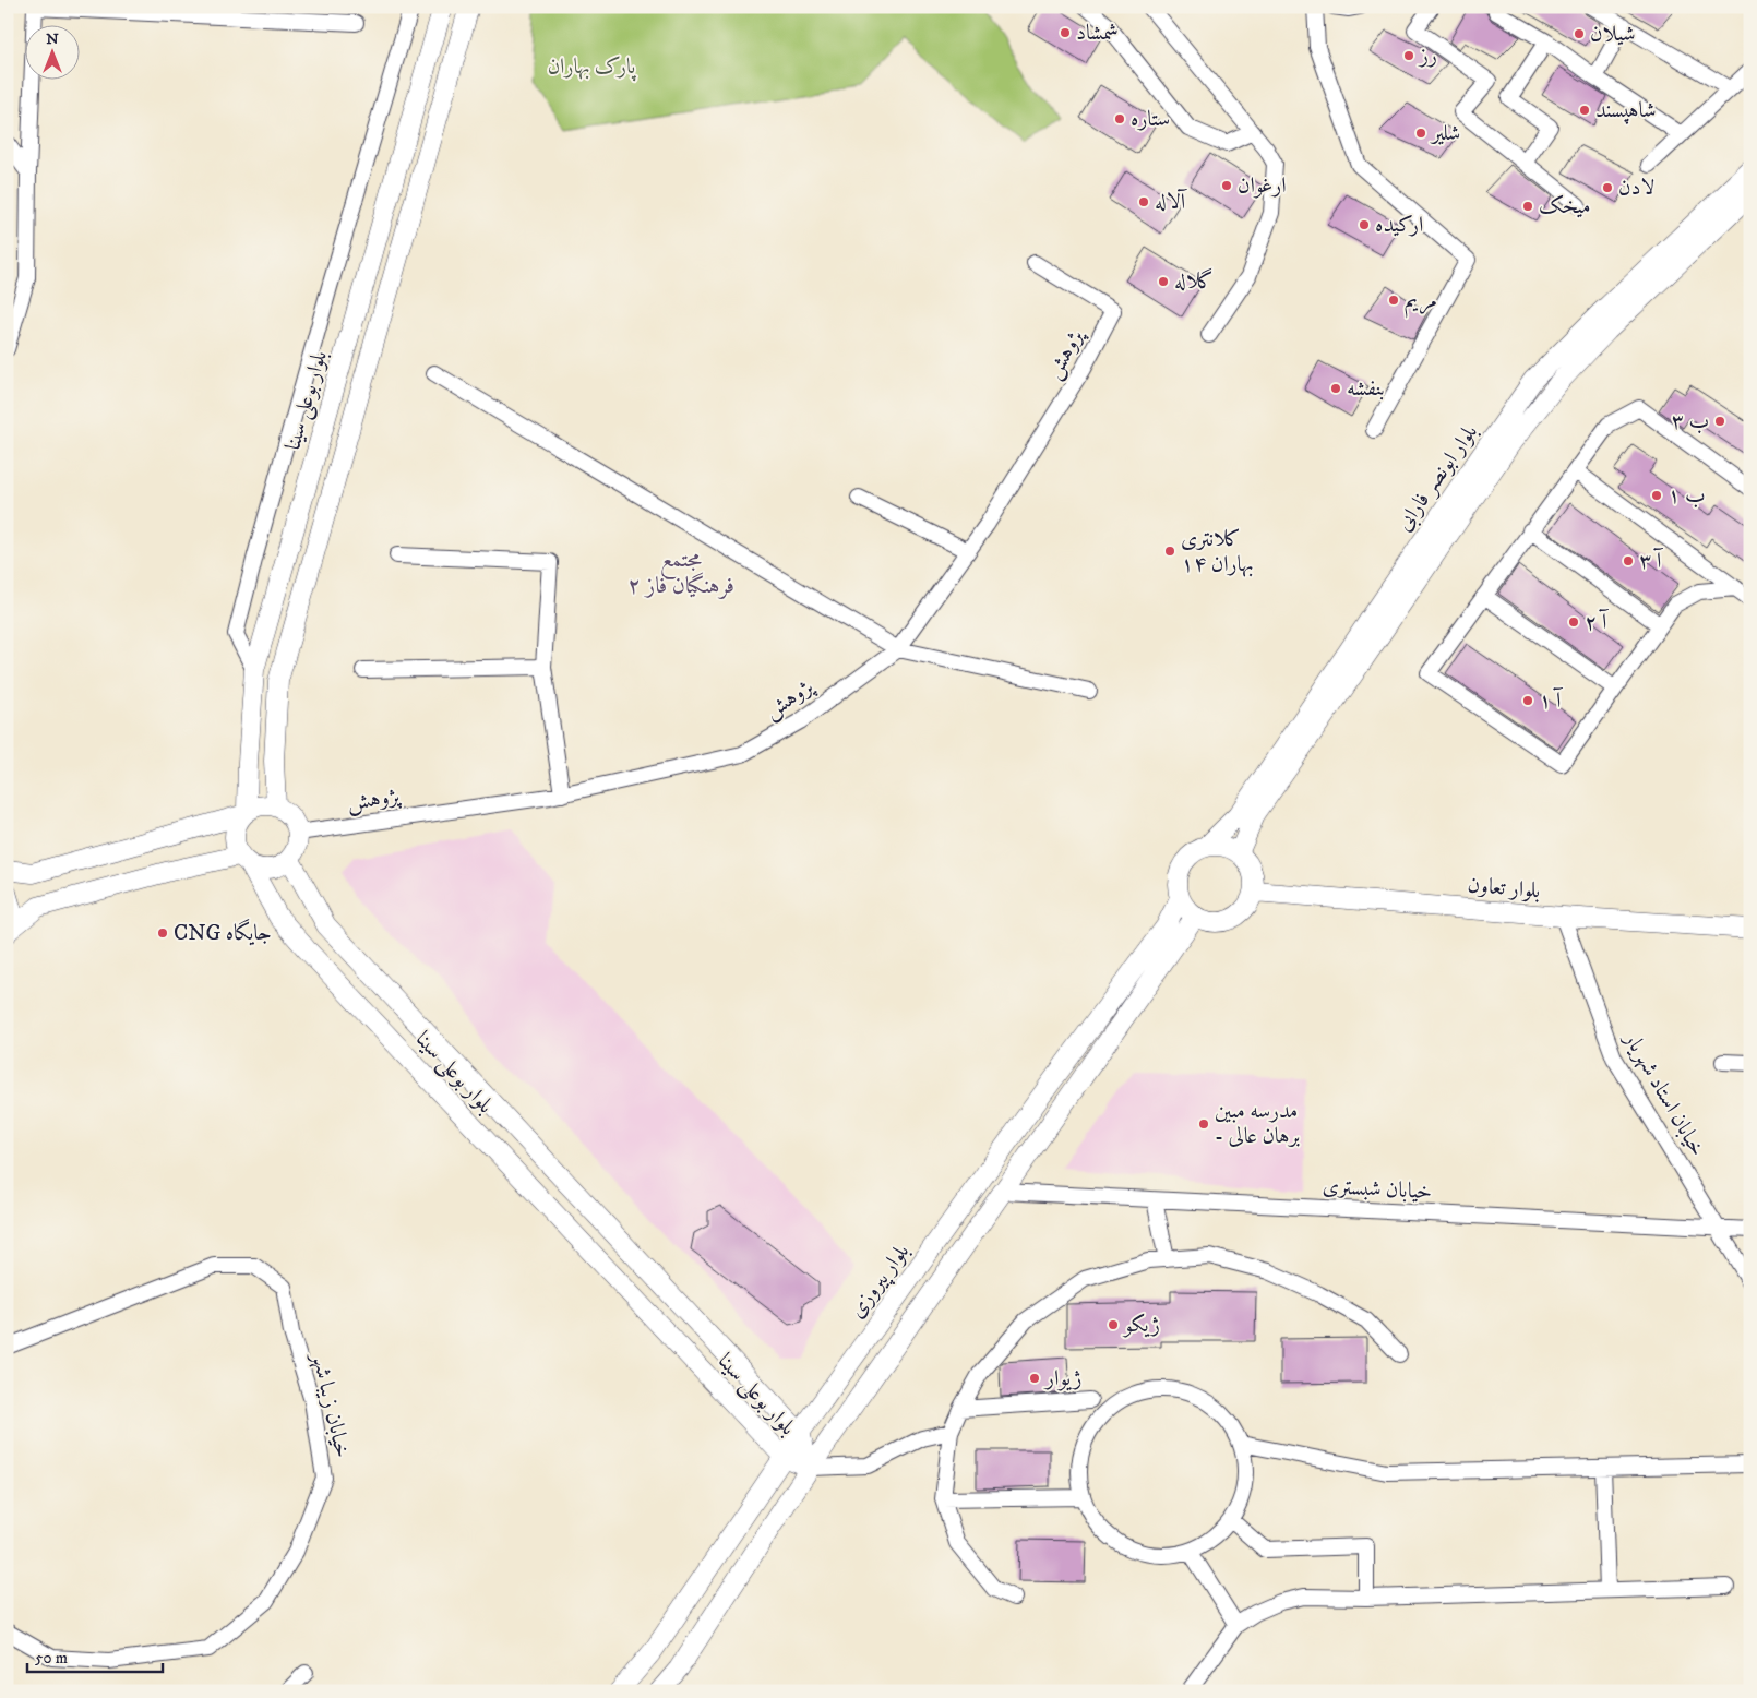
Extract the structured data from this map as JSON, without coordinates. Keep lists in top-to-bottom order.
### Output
{
  "streets": {
    "street": [
      "پژوهش",
      "بلوار بوعلی سینا",
      "بلوار ابونصر فارابی",
      "بلوار تعاون",
      "خیابان استاد شهریار",
      "خیابان شبستری",
      "بلوار پیروزی",
      "خیابان زیبا شهر"
    ]
  },
  "crossings": [
    ["پژوهش", "بلوار بوعلی سینا"],
    ["بلوار بوعلی سینا", "بلوار پیروزی"],
    ["بلوار ابونصر فارابی", "بلوار تعاون"],
    ["بلوار ابونصر فارابی", "بلوار پیروزی"],
    ["بلوار تعاون", "خیابان استاد شهریار"],
    ["بلوار تعاون", "بلوار پیروزی"],
    ["خیابان استاد شهریار", "خیابان شبستری"]
  ],
  "districts": ["مجتمع فرهنگیان فاز ۲"],
  "parks": ["پارک بهاران"],
  "places": [
    "شمشاد",
    "شیلان",
    "رز",
    "شاهپسند",
    "ستاره",
    "شلیر",
    "ارغوان",
    "لادن",
    "آلاله",
    "میخک",
    "ارکیده",
    "گلاله",
    "مریم",
    "بنفشه",
    "ب ۳",
    "ب ۱",
    "کلانتری ۱۴ بهاران",
    "آ ۳",
    "آ ۲",
    "آ ۱",
    "CNG جایگاه",
    "مدرسه مبین - برهان عالی",
    "ژیکو",
    "ژیوار"
  ],
  "scale_bar": "50 m",
  "north": "top"
}
